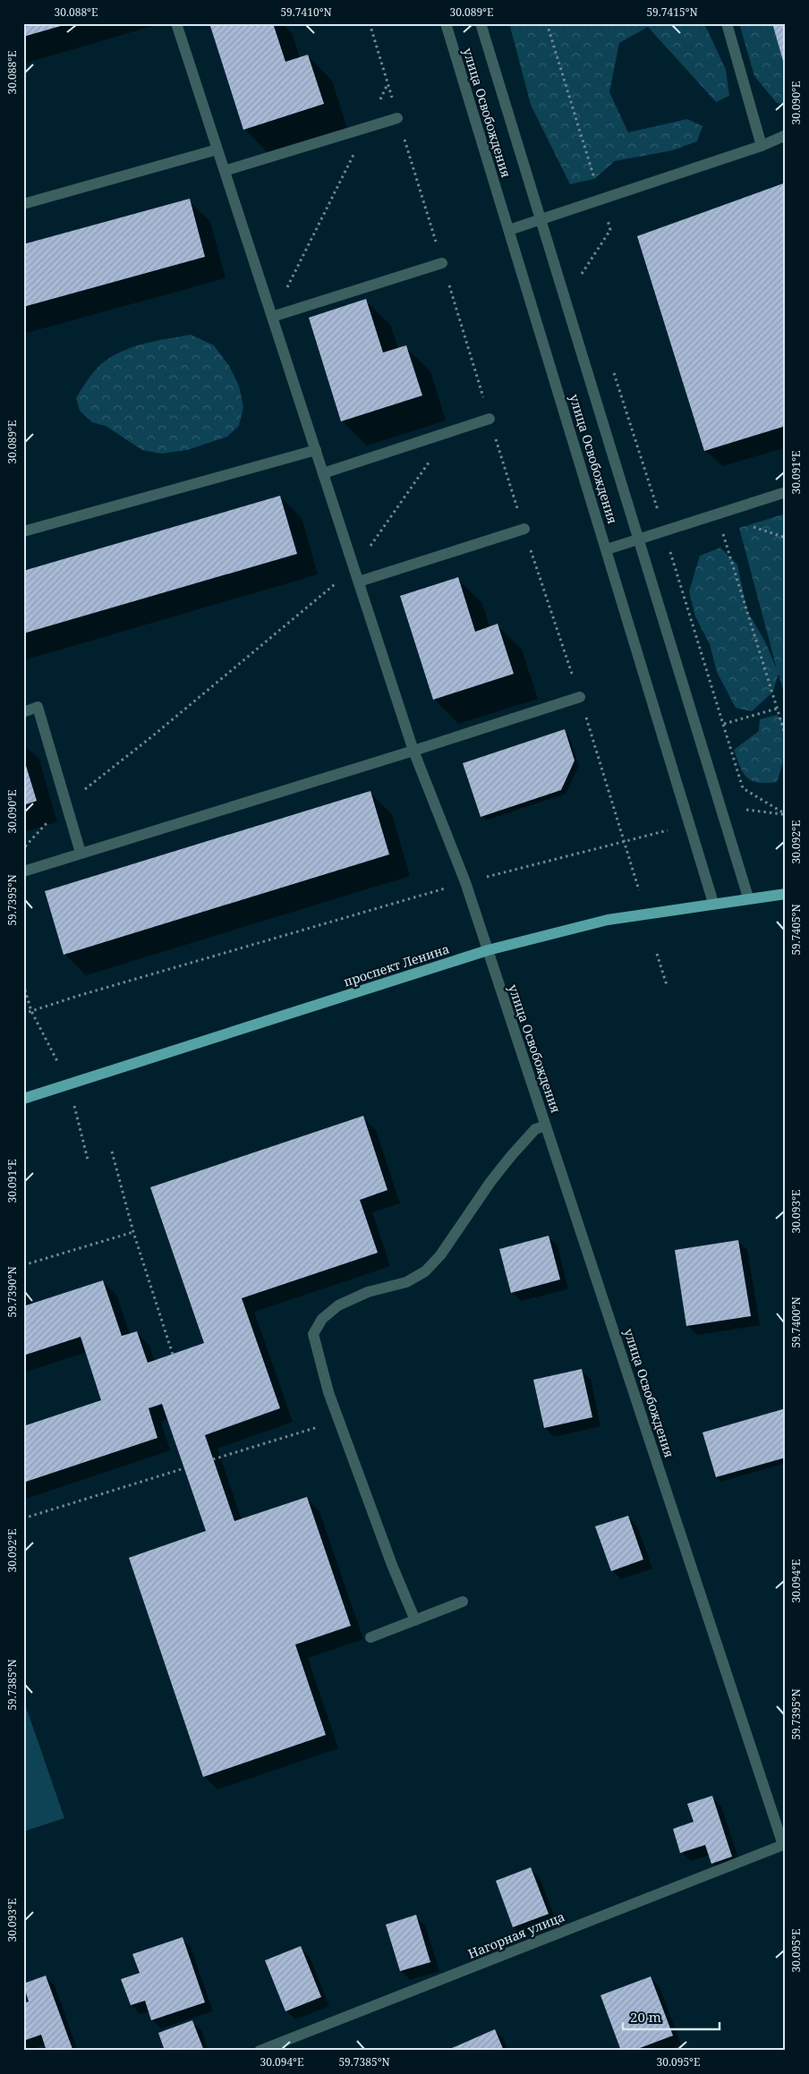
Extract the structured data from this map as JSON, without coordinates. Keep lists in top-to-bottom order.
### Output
{
  "streets": {
    "main road": ["проспект Ленина"],
    "street": ["улица Освобождения", "Нагорная улица"]
  },
  "crossings": [
    ["улица Освобождения", "проспект Ленина"],
    ["улица Освобождения", "Нагорная улица"]
  ],
  "scale_bar": "20 m",
  "coordinates": [
    "30.088°E",
    "59.7410°N",
    "30.089°E",
    "59.7415°N",
    "30.090°E",
    "30.091°E",
    "30.092°E",
    "59.7395°N",
    "59.7405°N",
    "30.093°E",
    "59.7390°N",
    "59.7400°N",
    "30.094°E",
    "59.7385°N",
    "30.095°E"
  ]
}
